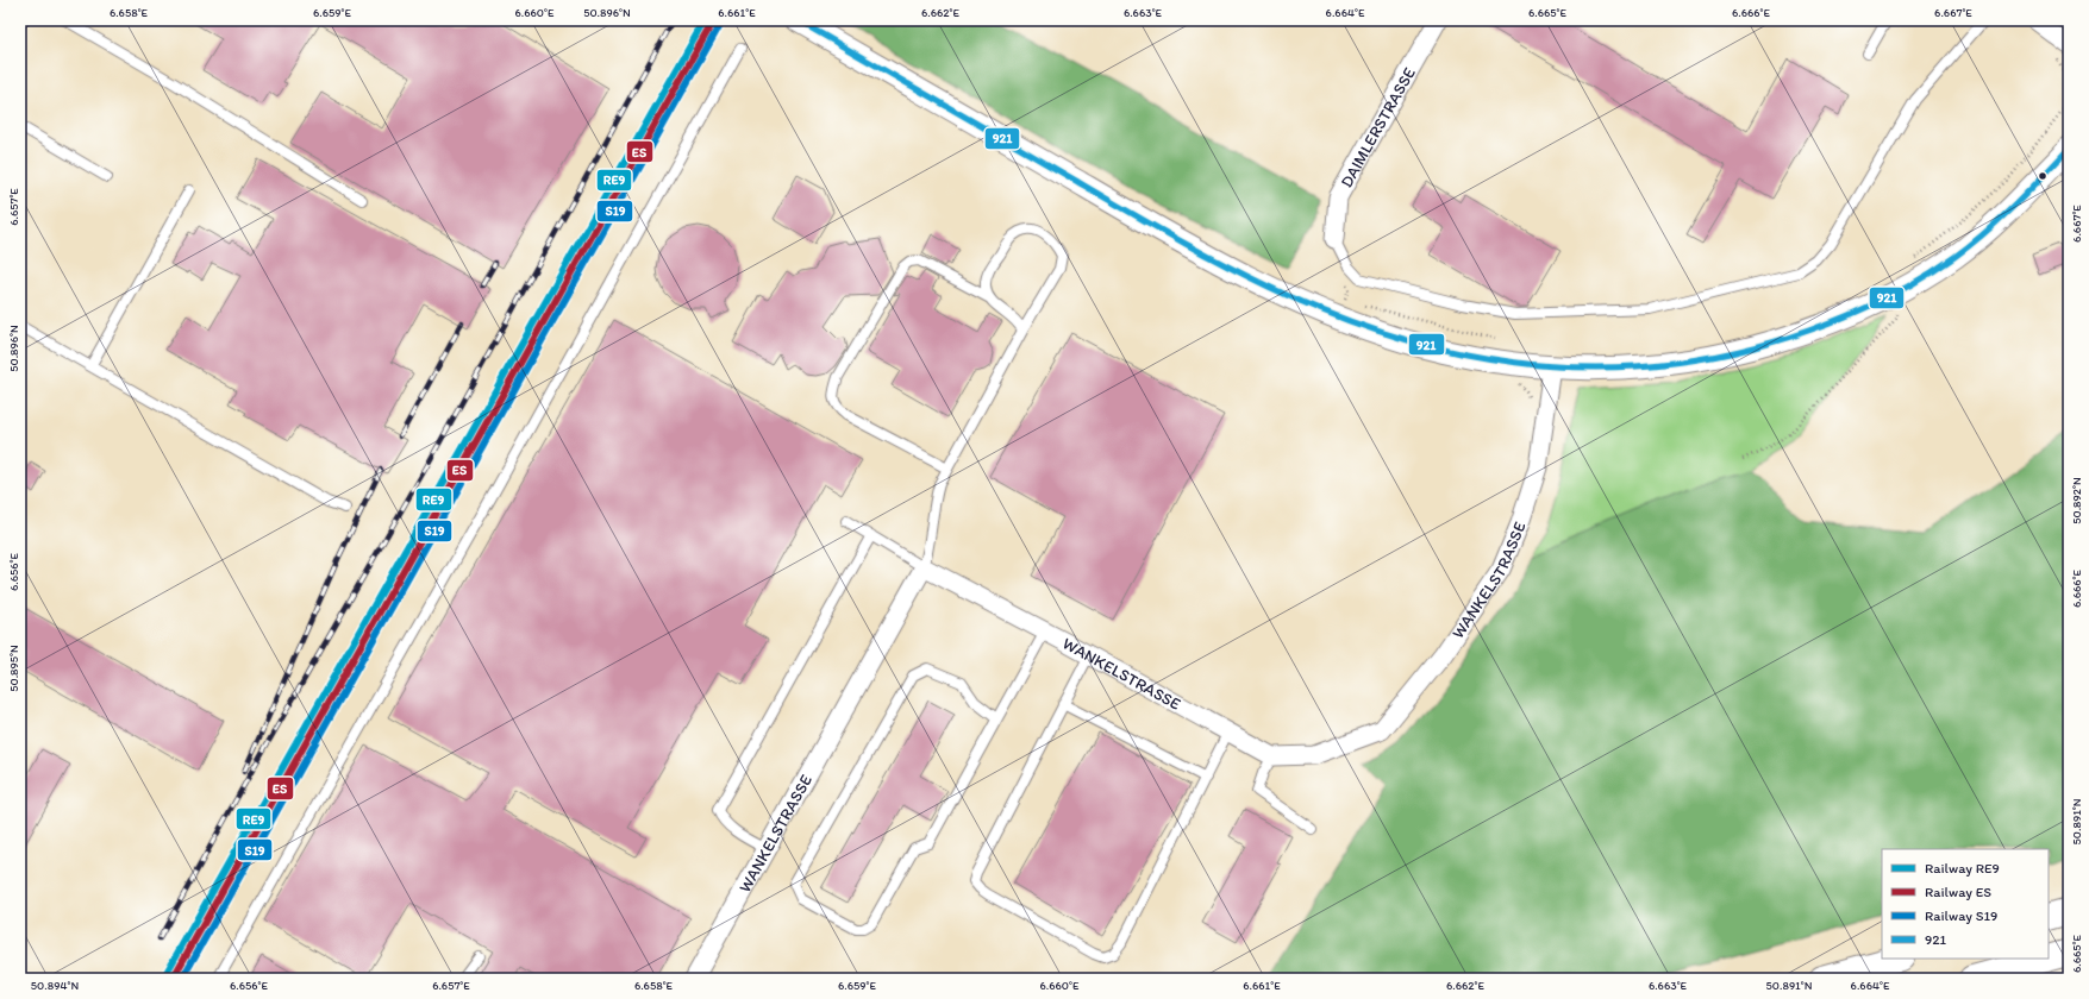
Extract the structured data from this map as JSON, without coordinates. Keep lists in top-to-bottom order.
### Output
{
  "streets": {
    "street": ["DAIMLERSTRASSE", "WANKELSTRASSE"]
  },
  "lines": [
    "rail line RE9",
    "rail line S19",
    "transit line 921",
    "rail line ES"
  ],
  "legend": [
    "Railway RE9",
    "Railway ES",
    "Railway S19",
    "921"
  ],
  "coordinates": [
    "6.658°E",
    "6.659°E",
    "6.660°E",
    "50.896°N",
    "6.661°E",
    "6.662°E",
    "6.663°E",
    "6.664°E",
    "6.665°E",
    "6.666°E",
    "6.667°E",
    "6.657°E",
    "50.892°N",
    "6.656°E",
    "50.895°N",
    "50.891°N",
    "50.894°N"
  ]
}
